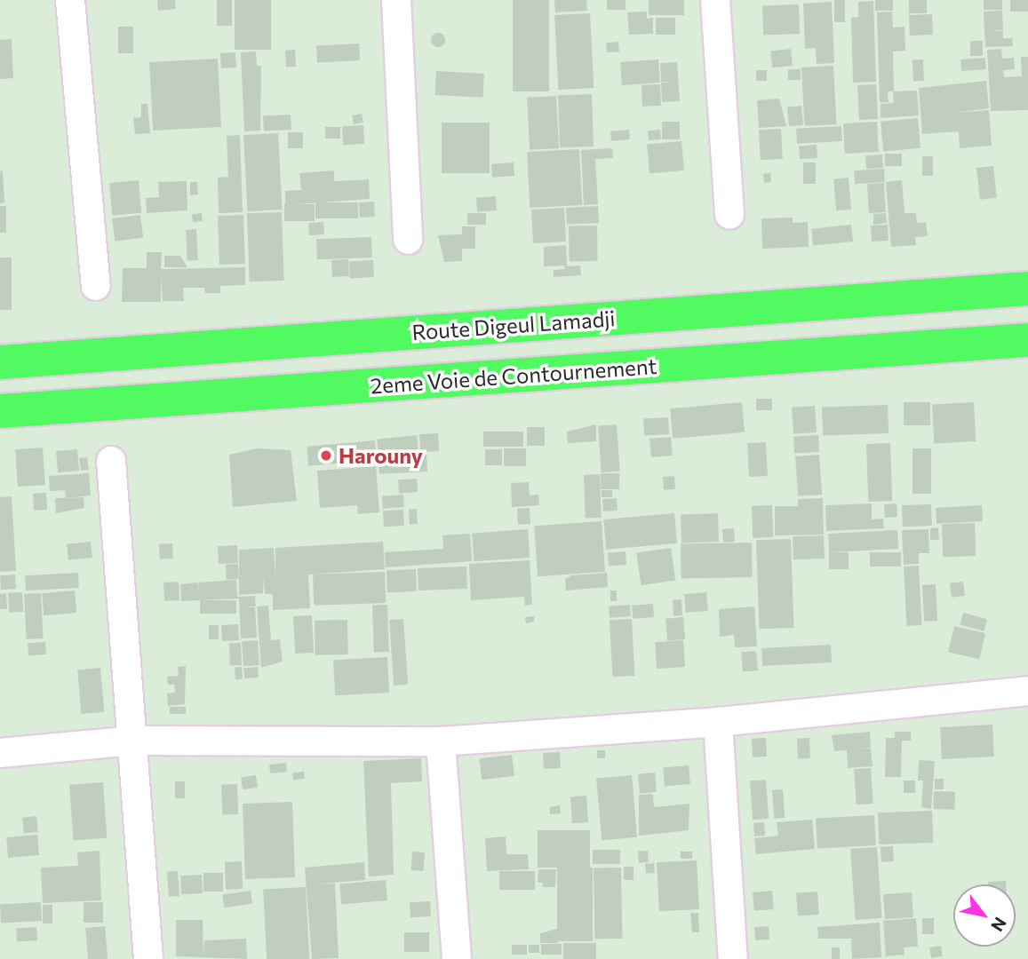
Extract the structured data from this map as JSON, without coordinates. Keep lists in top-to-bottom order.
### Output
{
  "streets": {
    "main road": ["Route Digeul Lamadji", "2eme Voie de Contournement"]
  },
  "places": ["Harouny"],
  "north": "bottom right"
}
